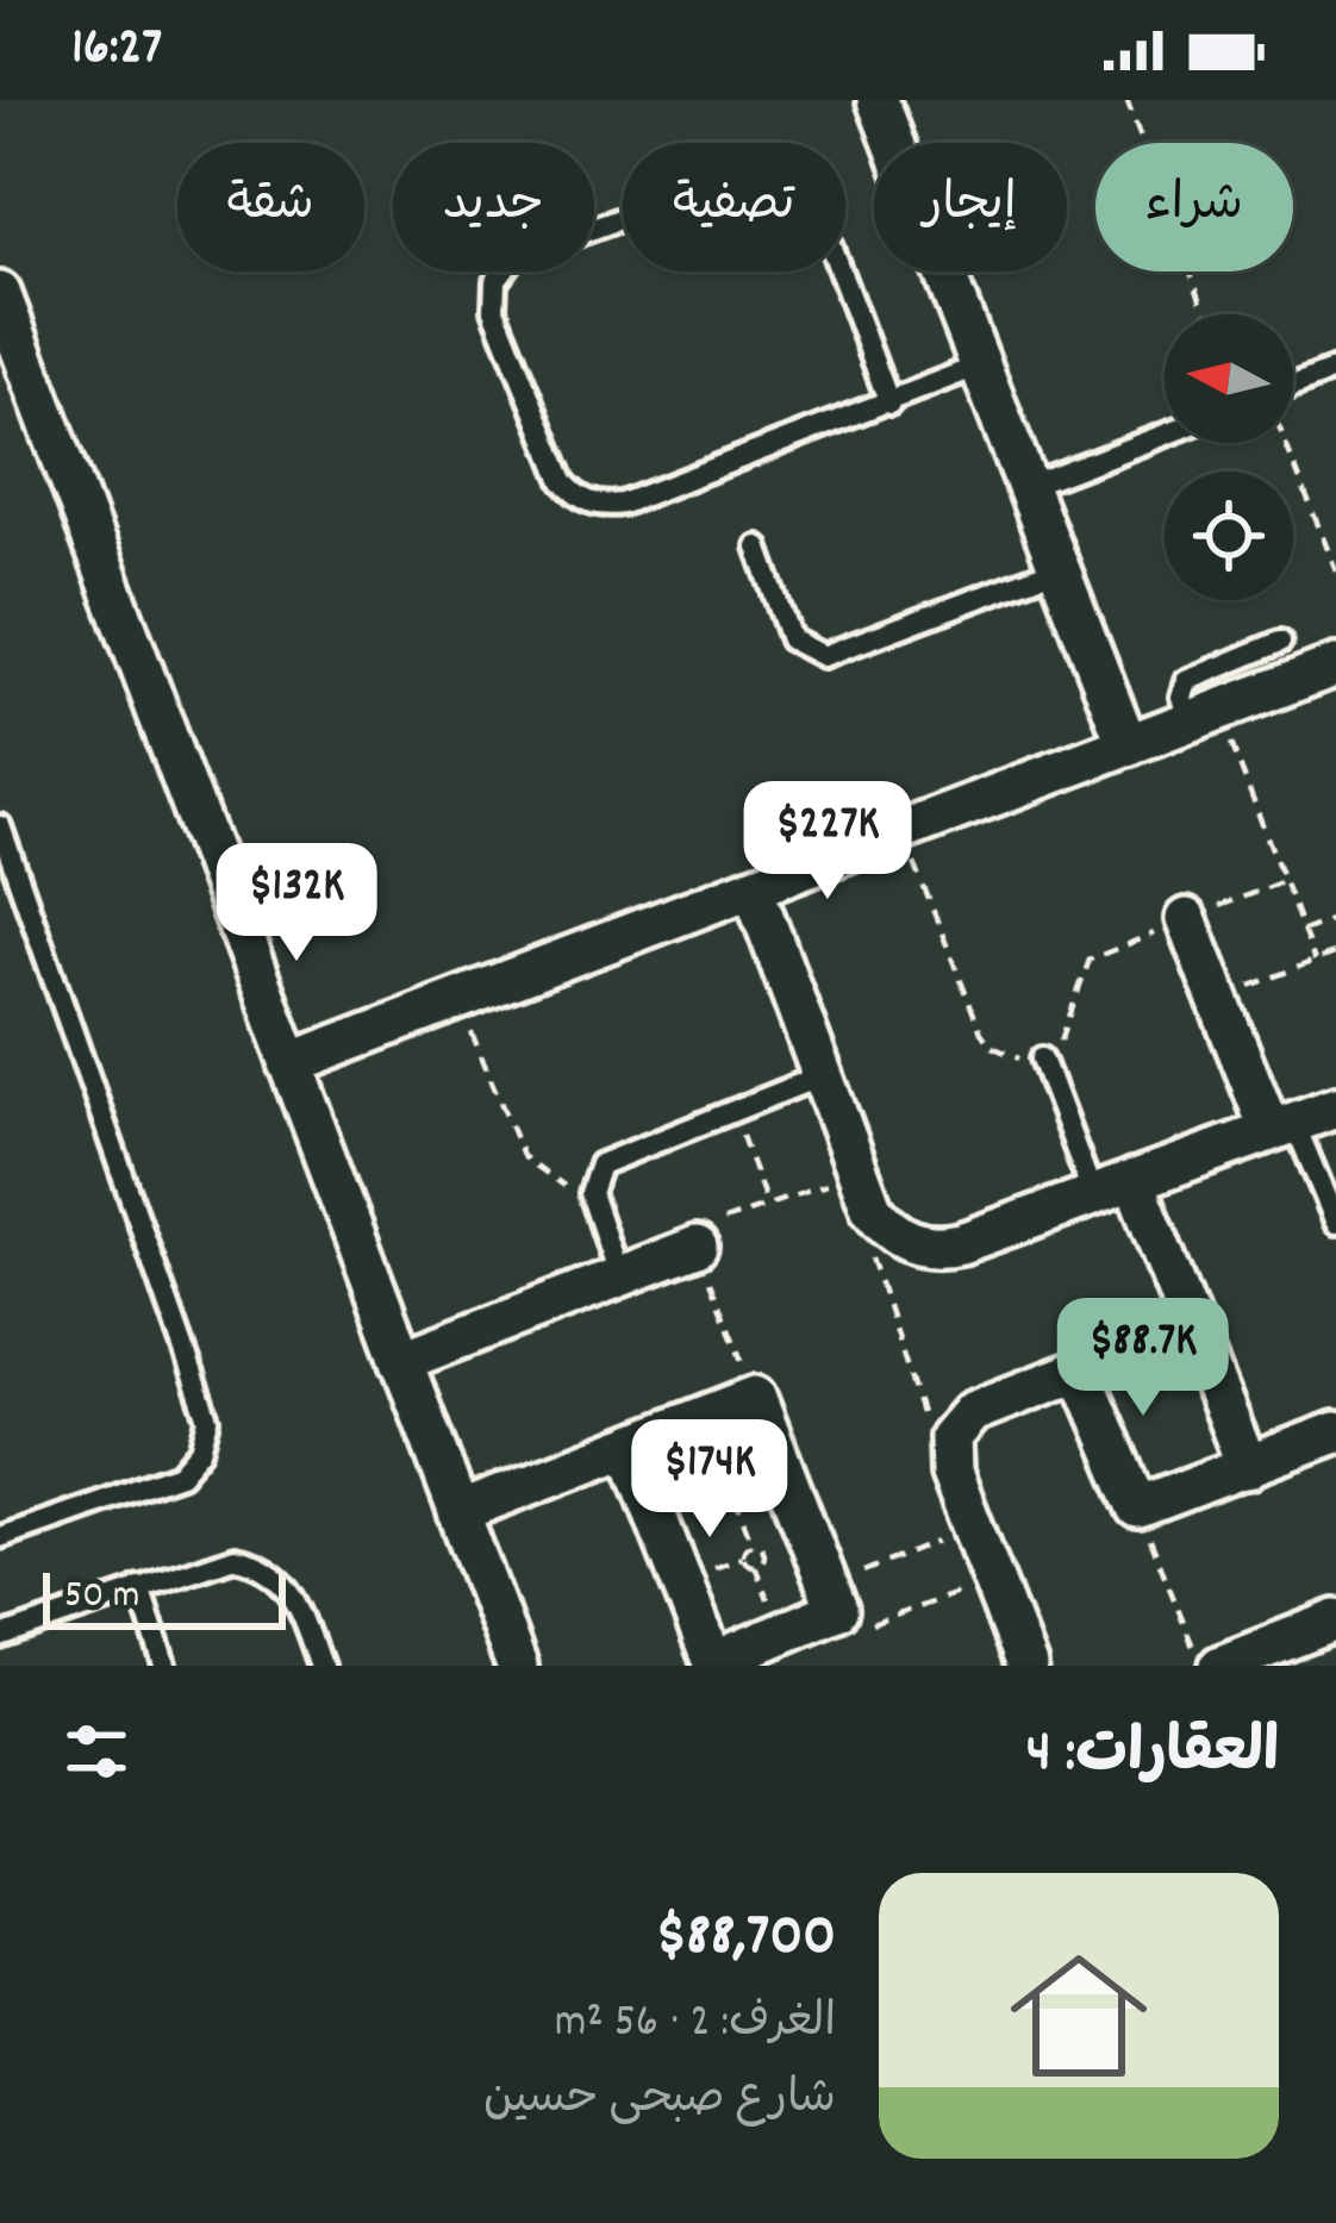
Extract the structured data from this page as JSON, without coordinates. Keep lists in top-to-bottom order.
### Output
{
  "scale_bar": "50 m",
  "north": "left",
  "page": {
    "status": "16:27",
    "chip": [
      "شراء",
      "إيجار",
      "تصفية",
      "جديد",
      "شقة"
    ],
    "price": [
      "$227K",
      "$132K",
      "$88.7K",
      "$174K"
    ],
    "scale": "50 m",
    "heading": "العقارات: 4",
    "list": [
      {
        "name": "$88,700",
        "note": "الغرف: 2 · 56 m² · شارع صبحى حسين"
      }
    ]
  }
}
